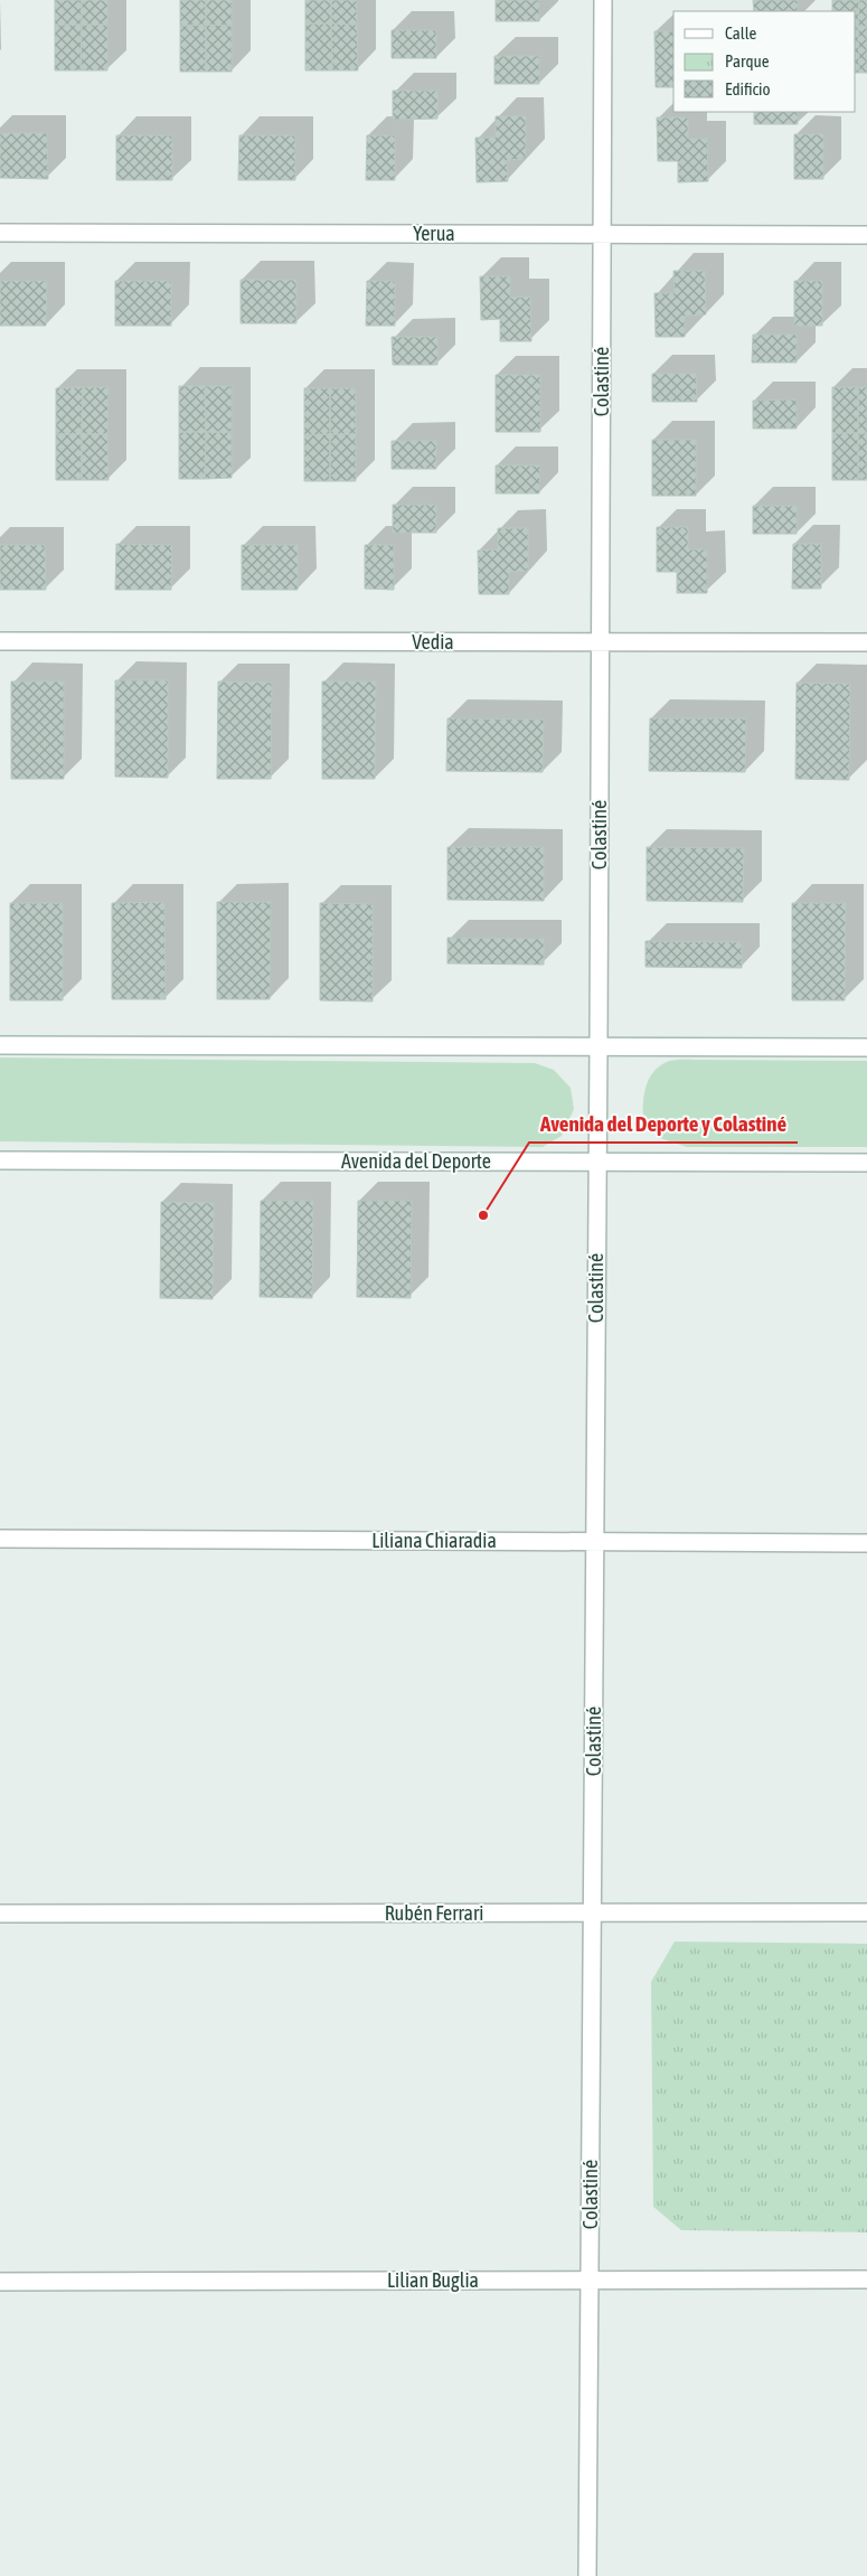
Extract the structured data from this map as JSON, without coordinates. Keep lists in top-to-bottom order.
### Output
{
  "streets": {
    "street": [
      "Yerua",
      "Colastiné",
      "Vedia",
      "Avenida del Deporte",
      "Liliana Chiaradia",
      "Rubén Ferrari",
      "Lilian Buglia"
    ]
  },
  "crossings": [
    ["Yerua", "Colastiné"],
    ["Colastiné", "Vedia"],
    ["Colastiné", "Avenida del Deporte"],
    ["Colastiné", "Liliana Chiaradia"],
    ["Colastiné", "Rubén Ferrari"],
    ["Colastiné", "Lilian Buglia"]
  ],
  "places": ["Avenida del Deporte y Colastiné"],
  "legend": ["Calle", "Parque", "Edificio"]
}
